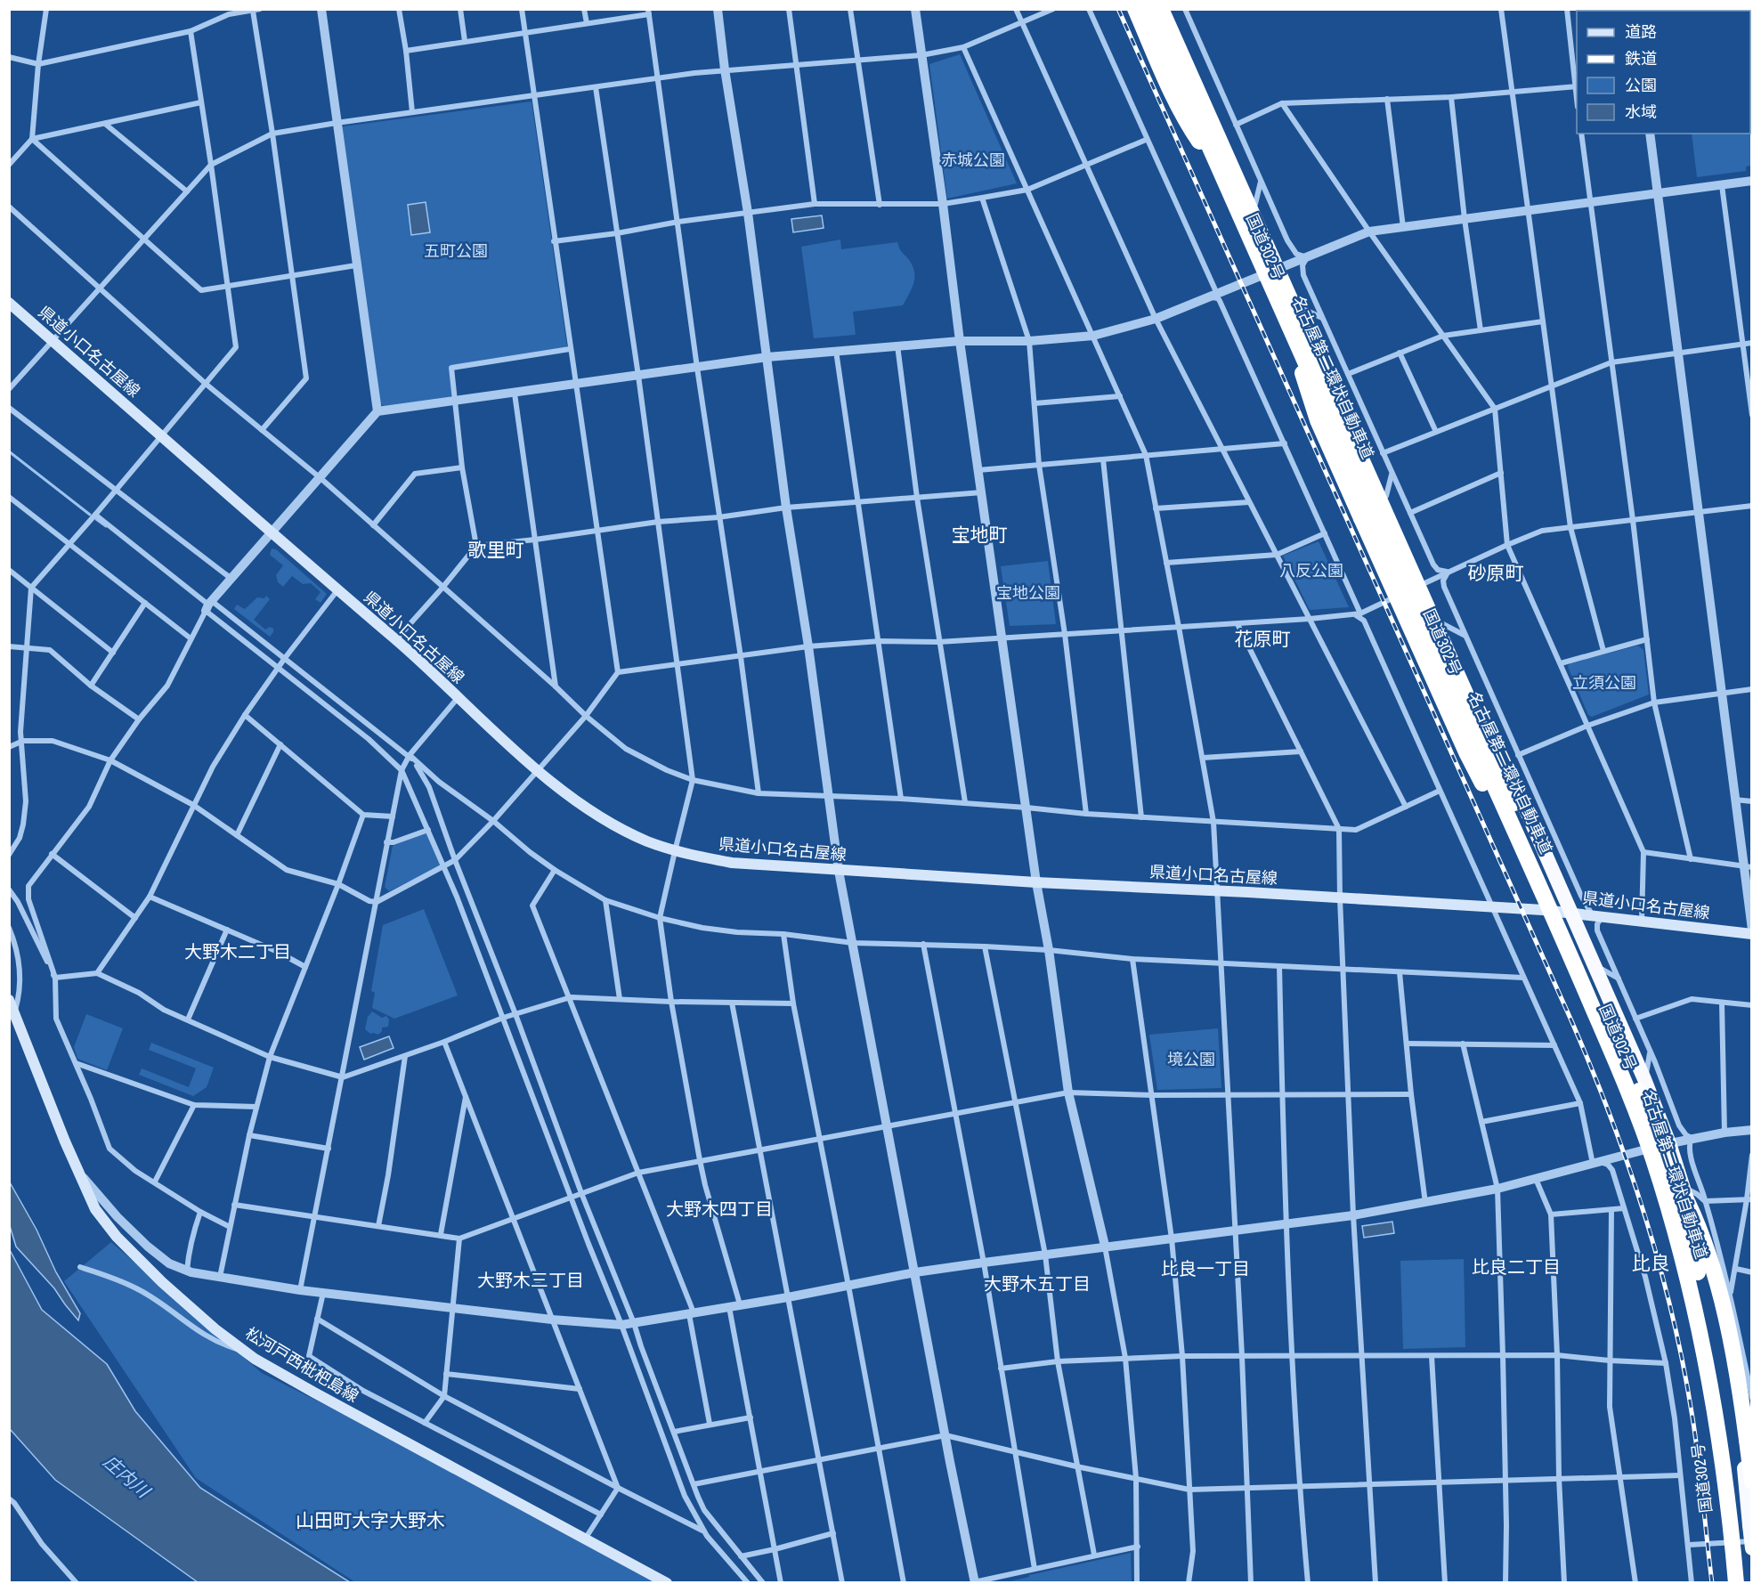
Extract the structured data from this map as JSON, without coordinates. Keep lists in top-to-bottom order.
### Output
{
  "streets": {
    "highway": ["国道302号", "名古屋第二環状自動車道"],
    "main road": ["県道小口名古屋線", "松河戸西枇杷島線"]
  },
  "crossings": [
    ["国道302号", "県道小口名古屋線"]
  ],
  "districts": [
    "宝地町",
    "歌里町",
    "砂原町",
    "花原町",
    "大野木二丁目",
    "大野木四丁目",
    "比良",
    "比良二丁目",
    "比良一丁目",
    "大野木三丁目",
    "大野木五丁目",
    "山田町大字大野木"
  ],
  "water": ["庄内川"],
  "parks": [
    "赤城公園",
    "五町公園",
    "八反公園",
    "宝地公園",
    "立須公園",
    "境公園"
  ],
  "legend": [
    "道路",
    "鉄道",
    "公園",
    "水域"
  ]
}
